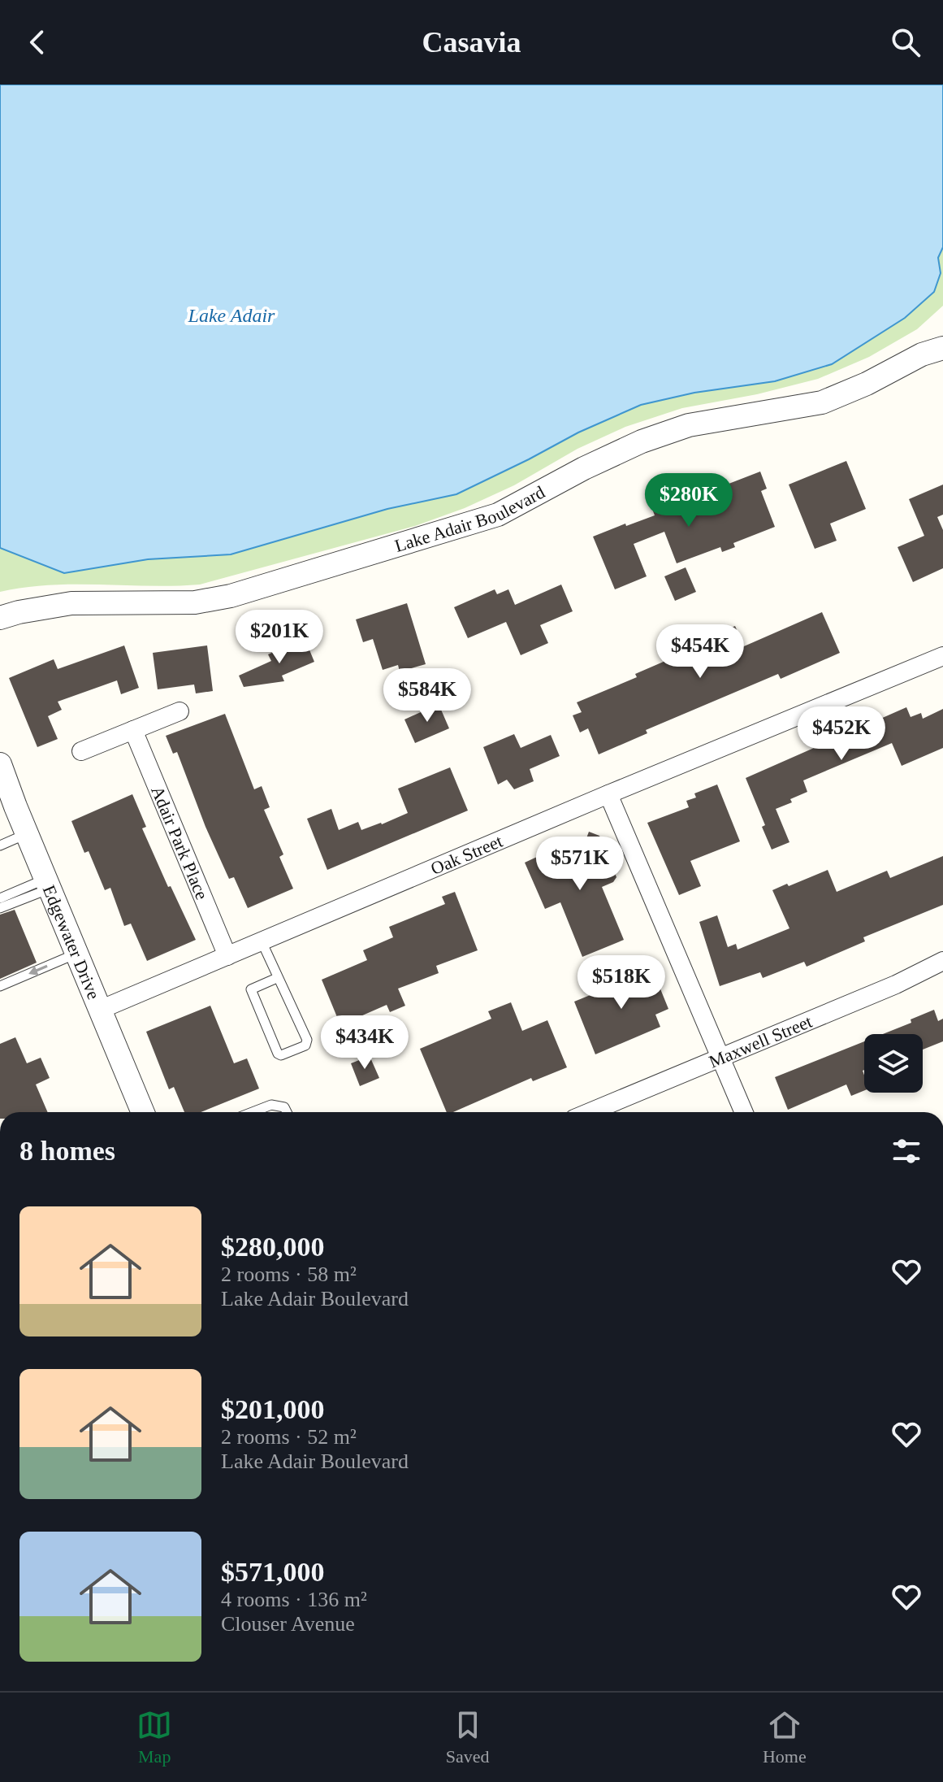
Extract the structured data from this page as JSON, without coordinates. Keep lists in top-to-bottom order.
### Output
{
  "streets": {
    "street": [
      "Lake Adair Boulevard",
      "Adair Park Place",
      "Oak Street",
      "Edgewater Drive",
      "Maxwell Street"
    ]
  },
  "crossings": [
    ["Adair Park Place", "Oak Street"],
    ["Oak Street", "Edgewater Drive"]
  ],
  "water": ["Lake Adair"],
  "page": {
    "header": "Casavia",
    "price": [
      "$280K",
      "$201K",
      "$454K",
      "$584K",
      "$452K",
      "$571K",
      "$518K",
      "$434K"
    ],
    "heading": "8 homes",
    "list": [
      {
        "name": "$280,000",
        "note": "2 rooms · 58 m² · Lake Adair Boulevard"
      },
      {
        "name": "$201,000",
        "note": "2 rooms · 52 m² · Lake Adair Boulevard"
      },
      {
        "name": "$571,000",
        "note": "4 rooms · 136 m² · Clouser Avenue"
      }
    ],
    "tabs": ["Map", "Saved", "Home"]
  }
}
